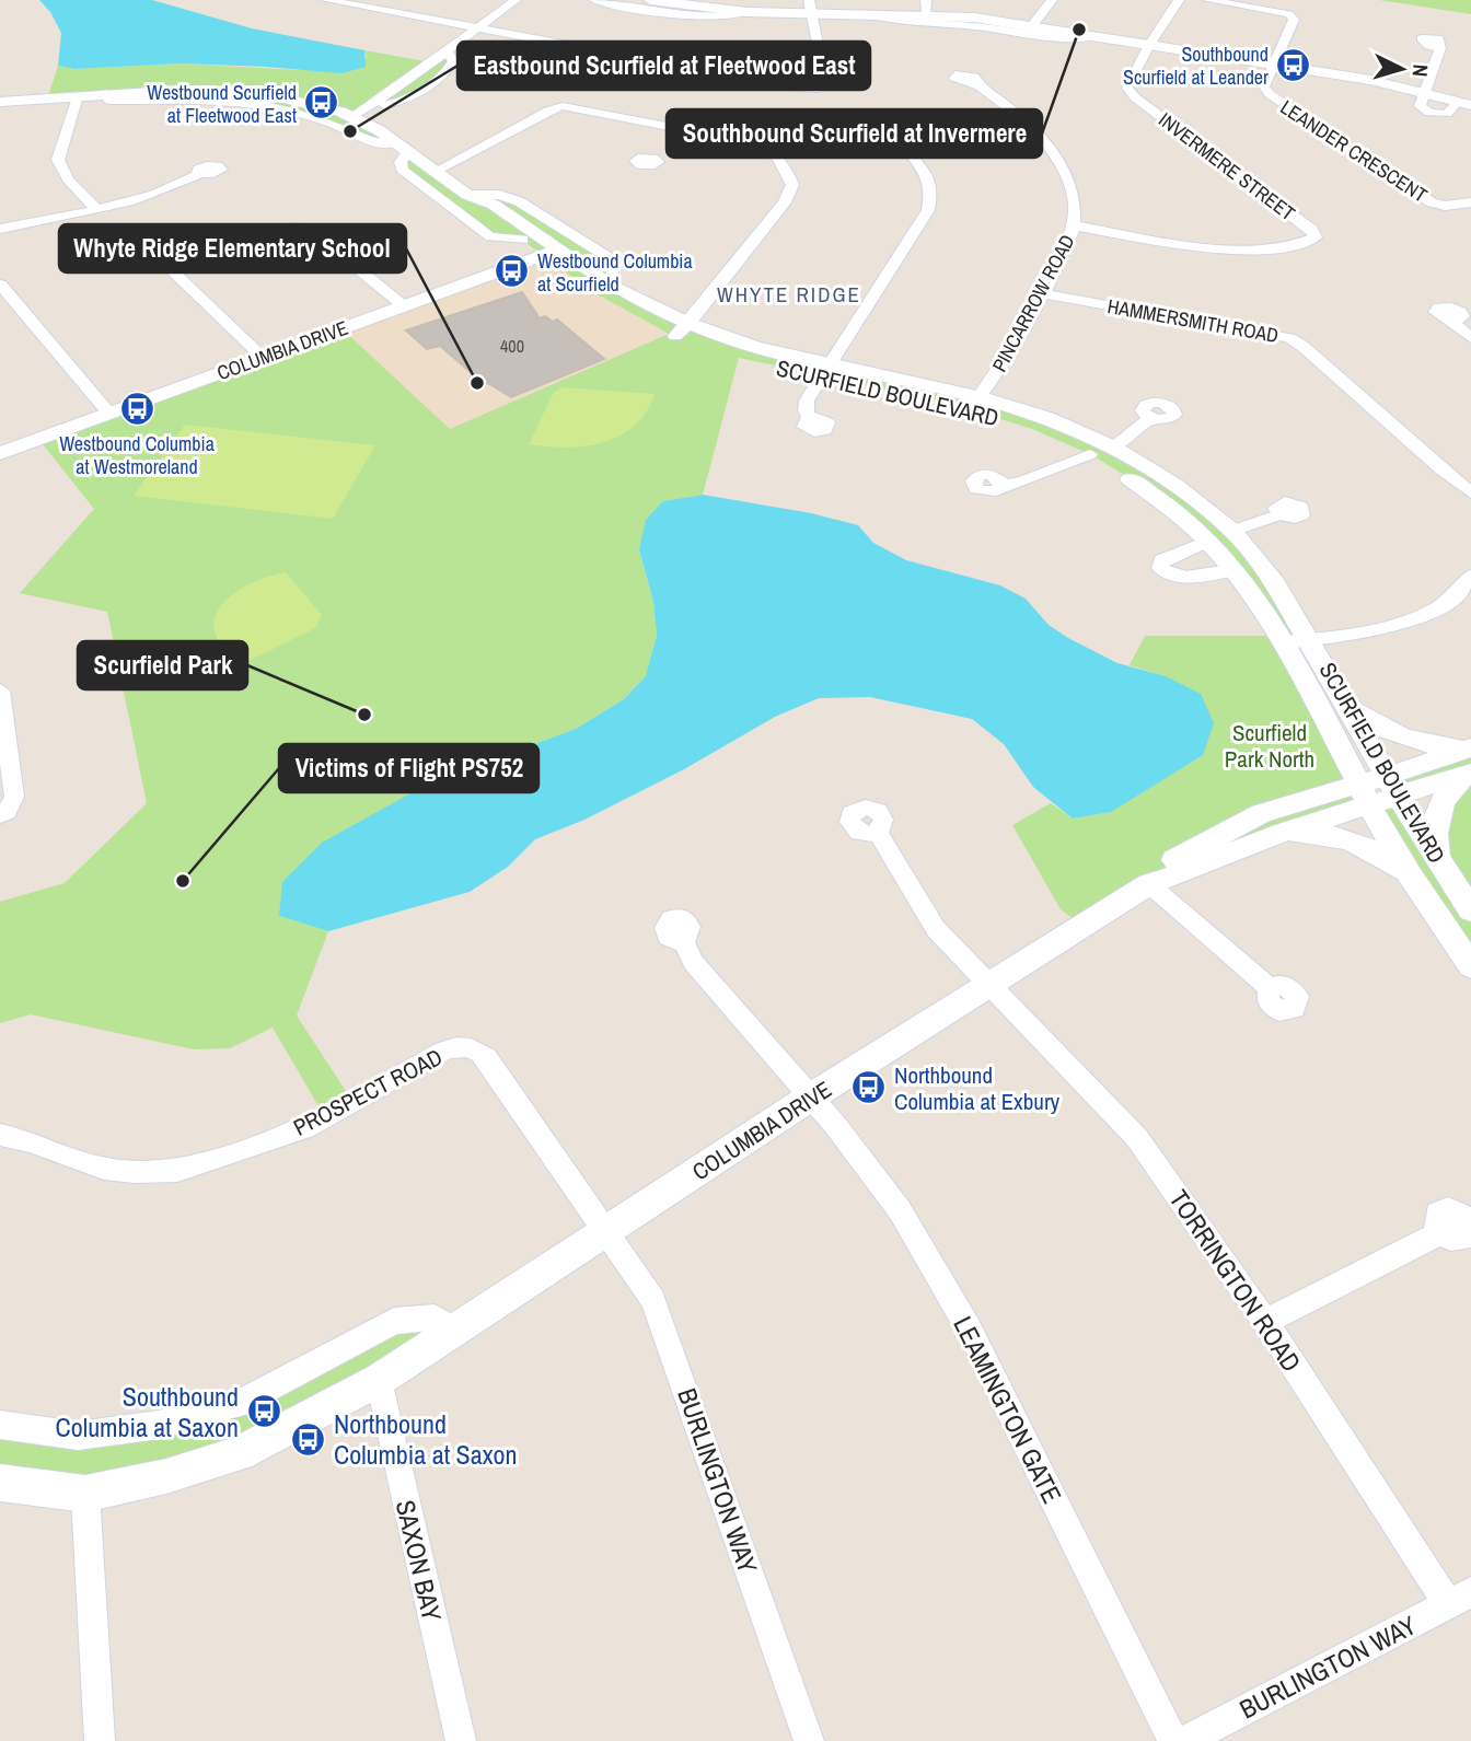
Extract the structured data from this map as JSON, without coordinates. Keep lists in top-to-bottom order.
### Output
{
  "streets": {
    "street": [
      "LEANDER CRESCENT",
      "INVERMERE STREET",
      "PINCARROW ROAD",
      "HAMMERSMITH ROAD",
      "COLUMBIA DRIVE",
      "SCURFIELD BOULEVARD",
      "PROSPECT ROAD",
      "TORRINGTON ROAD",
      "LEAMINGTON GATE",
      "BURLINGTON WAY",
      "SAXON BAY"
    ]
  },
  "crossings": [
    ["INVERMERE STREET", "PINCARROW ROAD"],
    ["PINCARROW ROAD", "HAMMERSMITH ROAD"],
    ["PINCARROW ROAD", "SCURFIELD BOULEVARD"],
    ["COLUMBIA DRIVE", "SCURFIELD BOULEVARD"],
    ["COLUMBIA DRIVE", "PROSPECT ROAD"],
    ["COLUMBIA DRIVE", "TORRINGTON ROAD"],
    ["COLUMBIA DRIVE", "LEAMINGTON GATE"],
    ["COLUMBIA DRIVE", "BURLINGTON WAY"],
    ["COLUMBIA DRIVE", "SAXON BAY"],
    ["PROSPECT ROAD", "BURLINGTON WAY"],
    ["TORRINGTON ROAD", "BURLINGTON WAY"]
  ],
  "districts": ["WHYTE RIDGE"],
  "parks": ["Scurfield Park North"],
  "places": {
    "other": [
      "Southbound Scurfield at Invermere",
      "Eastbound Scurfield at Fleetwood East",
      "Whyte Ridge Elementary School",
      "Scurfield Park",
      "Victims of Flight PS752"
    ],
    "bus stop": [
      "Southbound Scurfield at Leander",
      "Westbound Scurfield at Fleetwood East",
      "Westbound Columbia at Scurfield",
      "Westbound Columbia at Westmoreland",
      "Northbound Columbia at Exbury",
      "Southbound Columbia at Saxon",
      "Northbound Columbia at Saxon"
    ]
  },
  "house_numbers": ["400"],
  "north": "right"
}
